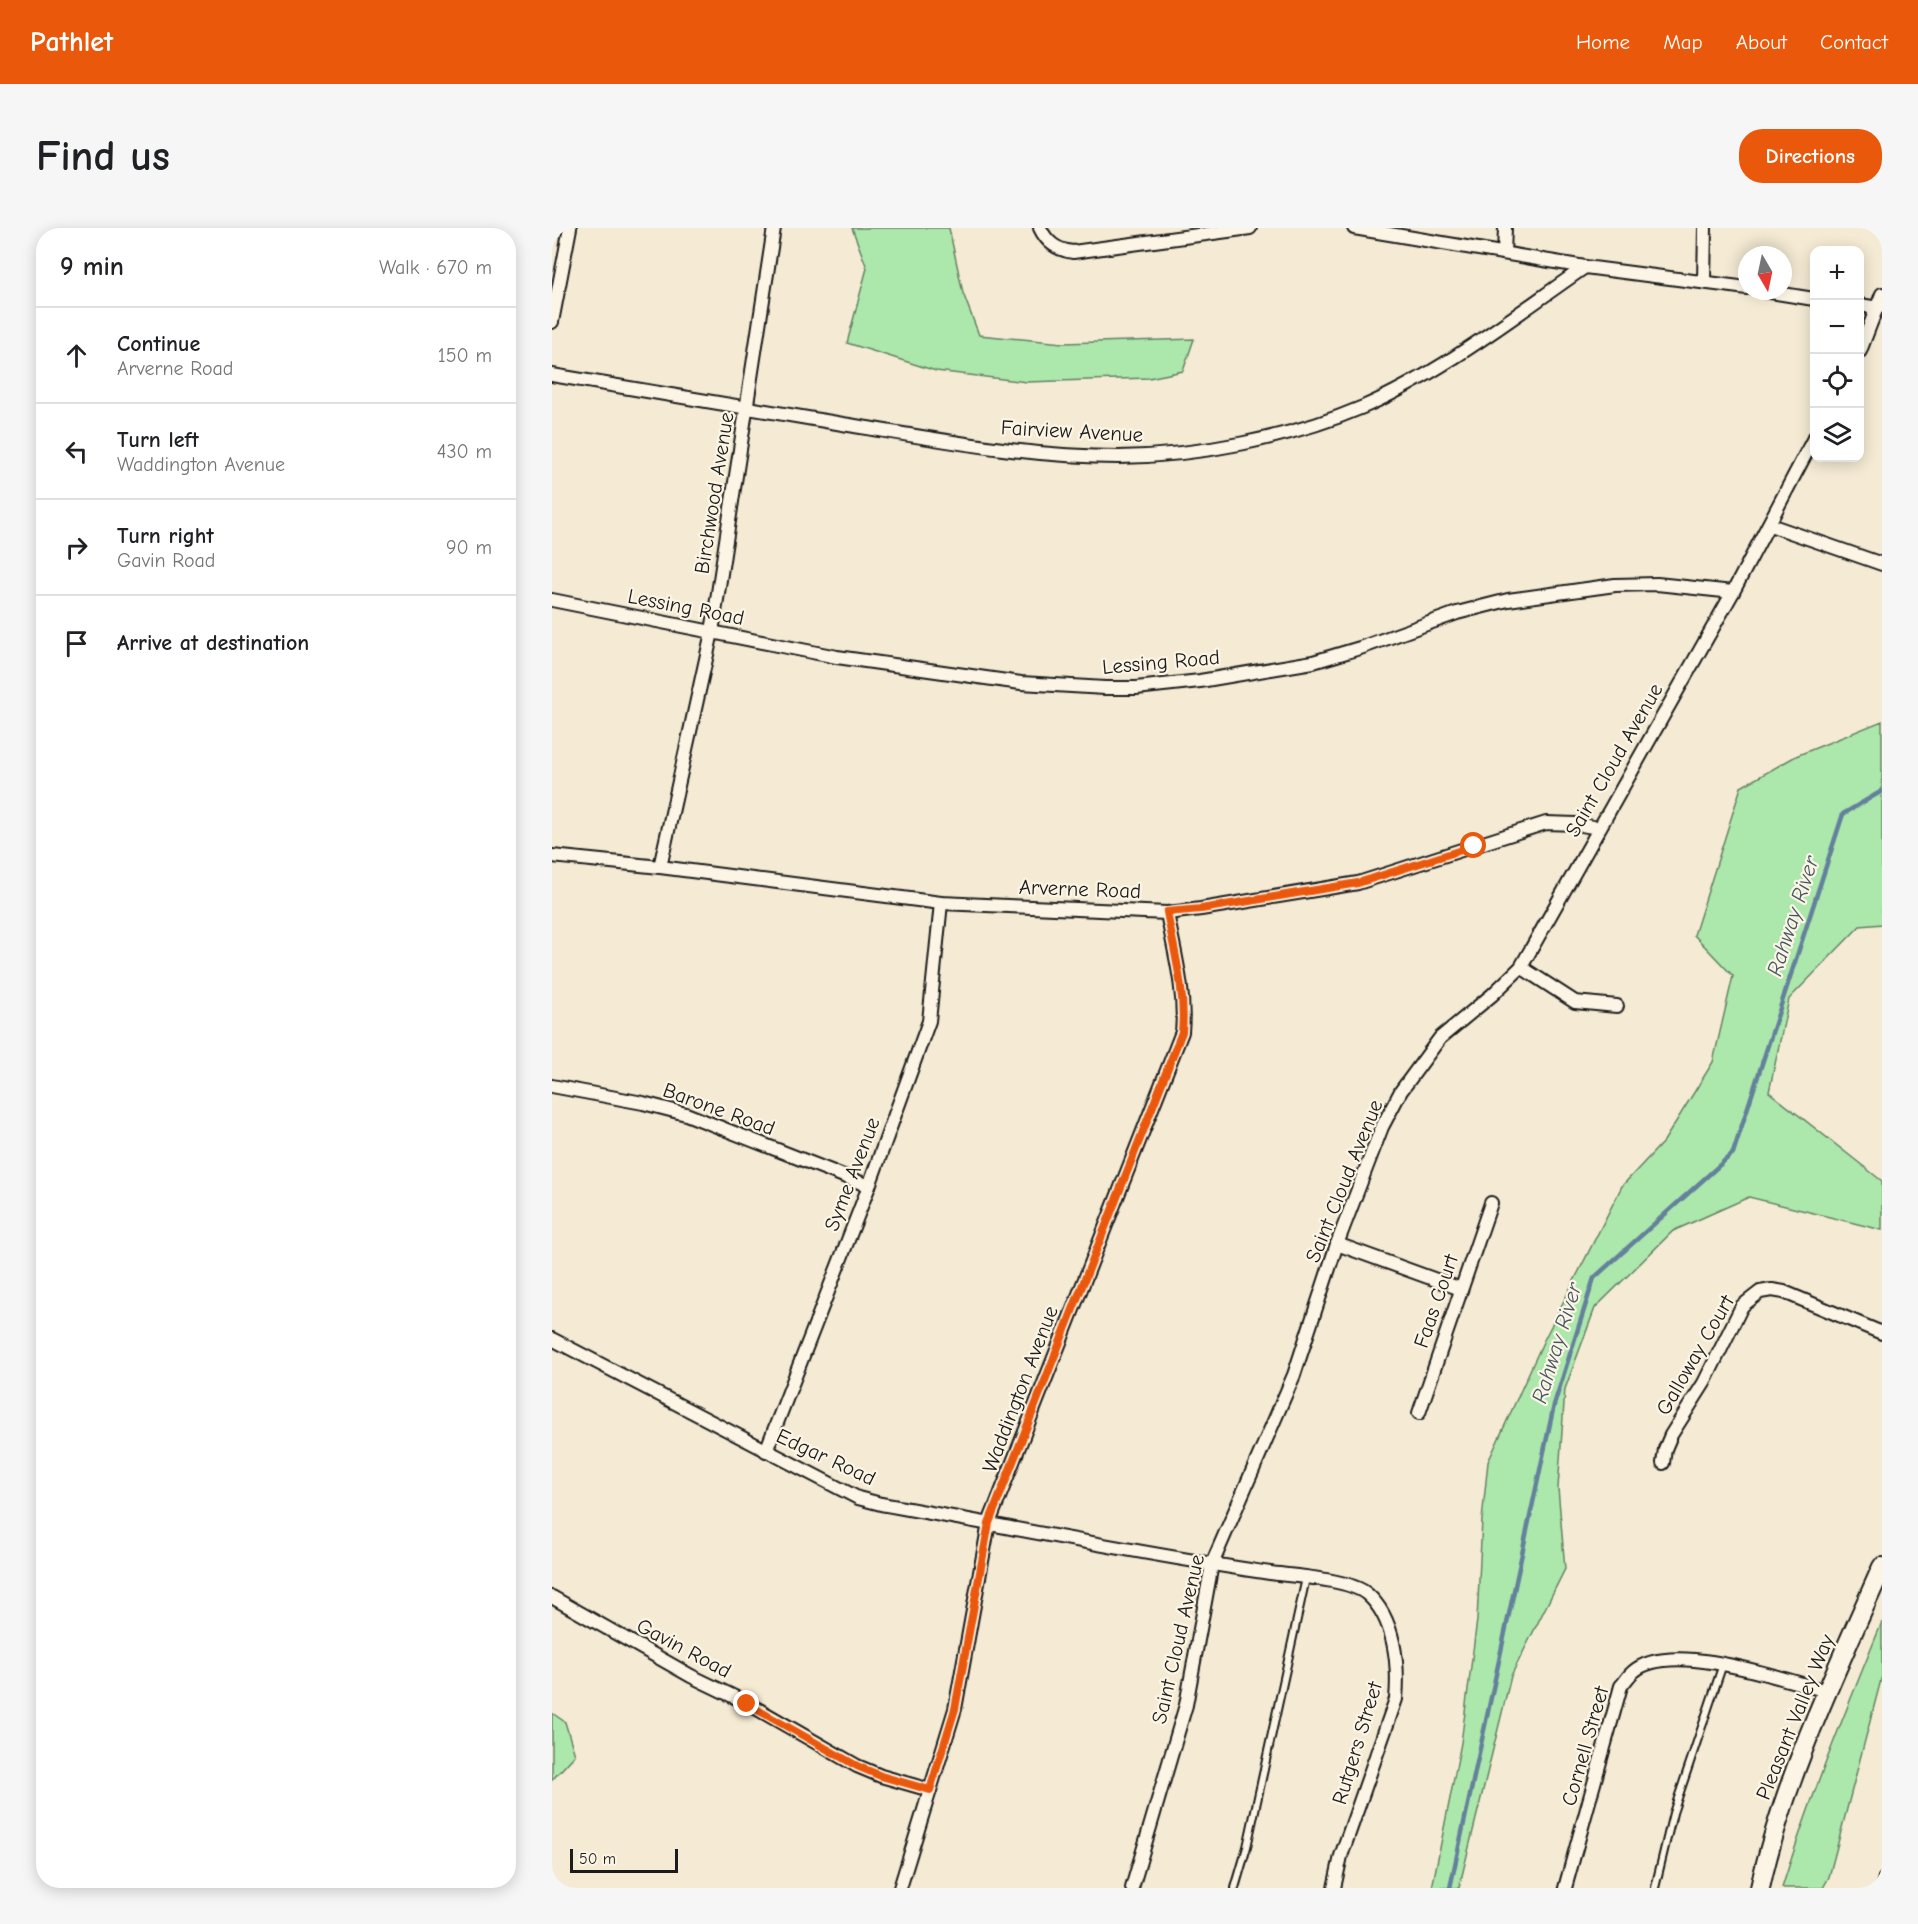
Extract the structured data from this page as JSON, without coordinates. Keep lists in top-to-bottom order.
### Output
{
  "streets": {
    "main road": ["Pleasant Valley Way"],
    "street": [
      "Fairview Avenue",
      "Birchwood Avenue",
      "Lessing Road",
      "Saint Cloud Avenue",
      "Arverne Road",
      "Barone Road",
      "Syme Avenue",
      "Faas Court",
      "Galloway Court",
      "Waddington Avenue",
      "Edgar Road",
      "Gavin Road",
      "Rutgers Street",
      "Cornell Street"
    ]
  },
  "crossings": [
    ["Fairview Avenue", "Birchwood Avenue"],
    ["Birchwood Avenue", "Lessing Road"],
    ["Birchwood Avenue", "Arverne Road"],
    ["Lessing Road", "Saint Cloud Avenue"],
    ["Saint Cloud Avenue", "Arverne Road"],
    ["Saint Cloud Avenue", "Edgar Road"],
    ["Saint Cloud Avenue", "Rutgers Street"],
    ["Arverne Road", "Syme Avenue"],
    ["Arverne Road", "Waddington Avenue"],
    ["Barone Road", "Syme Avenue"],
    ["Syme Avenue", "Edgar Road"],
    ["Waddington Avenue", "Edgar Road"],
    ["Waddington Avenue", "Gavin Road"],
    ["Edgar Road", "Rutgers Street"],
    ["Pleasant Valley Way", "Cornell Street"]
  ],
  "water": ["Rahway River"],
  "scale_bar": "50 m",
  "north": "bottom",
  "page": {
    "header": "Pathlet",
    "nav": [
      "Home",
      "Map",
      "About",
      "Contact"
    ],
    "buttons": "Directions",
    "title": "Find us",
    "heading": ["9 min", "Walk · 670 m"],
    "map_buttons": ["+", "−"],
    "list": [
      ["Continue", "Arverne Road", "150 m"],
      ["Turn left", "Waddington Avenue", "430 m"],
      ["Turn right", "Gavin Road", "90 m"],
      "Arrive at destination"
    ],
    "scale": "50 m"
  }
}
